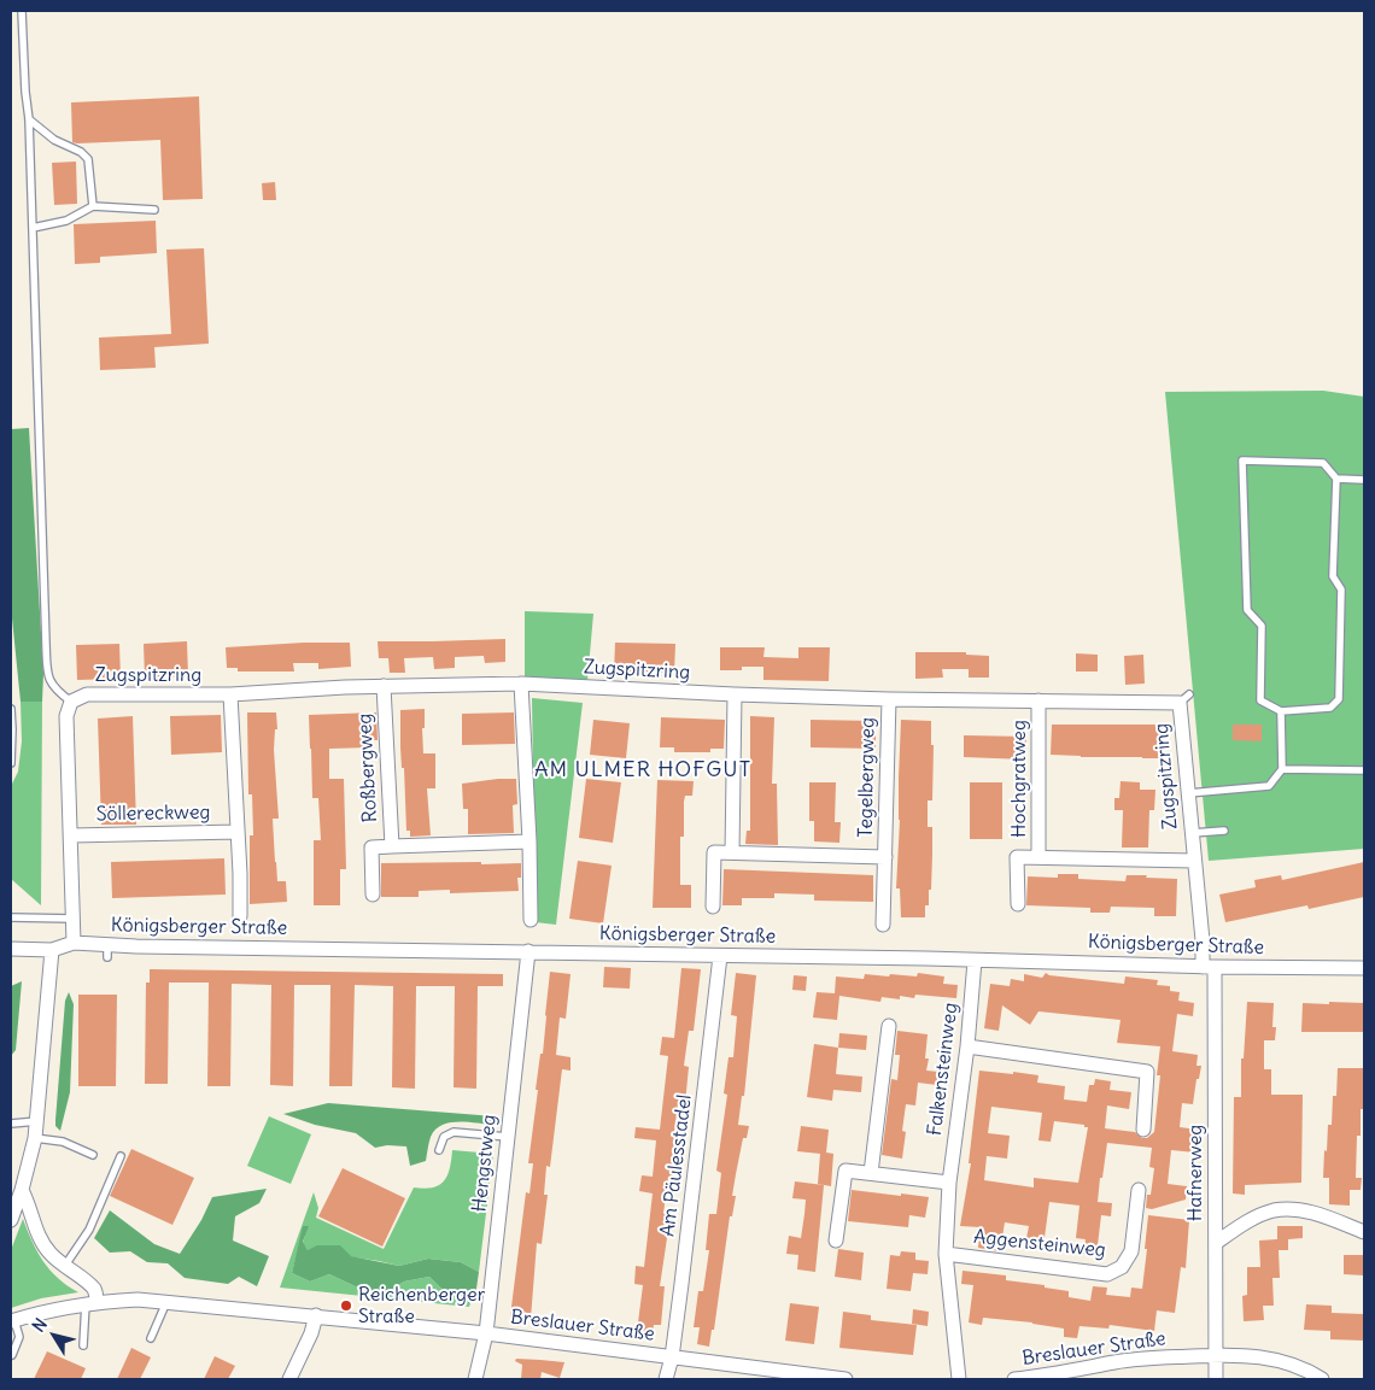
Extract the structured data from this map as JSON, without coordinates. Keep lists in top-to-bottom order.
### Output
{
  "streets": {
    "street": [
      "Zugspitzring",
      "Roßbergweg",
      "Tegelbergweg",
      "Hochgratweg",
      "Söllereckweg",
      "Königsberger Straße",
      "Falkensteinweg",
      "Hengstweg",
      "Am Päulesstadel",
      "Hafnerweg",
      "Aggensteinweg",
      "Breslauer Straße"
    ]
  },
  "crossings": [
    ["Zugspitzring", "Roßbergweg"],
    ["Zugspitzring", "Tegelbergweg"],
    ["Zugspitzring", "Hochgratweg"],
    ["Zugspitzring", "Söllereckweg"],
    ["Zugspitzring", "Königsberger Straße"],
    ["Zugspitzring", "Hafnerweg"],
    ["Königsberger Straße", "Falkensteinweg"],
    ["Königsberger Straße", "Hengstweg"],
    ["Königsberger Straße", "Am Päulesstadel"],
    ["Königsberger Straße", "Hafnerweg"],
    ["Falkensteinweg", "Aggensteinweg"],
    ["Hengstweg", "Breslauer Straße"],
    ["Am Päulesstadel", "Breslauer Straße"],
    ["Hafnerweg", "Breslauer Straße"]
  ],
  "districts": ["AM ULMER HOFGUT"],
  "places": ["Reichenberger Straße"],
  "north": "top left"
}
